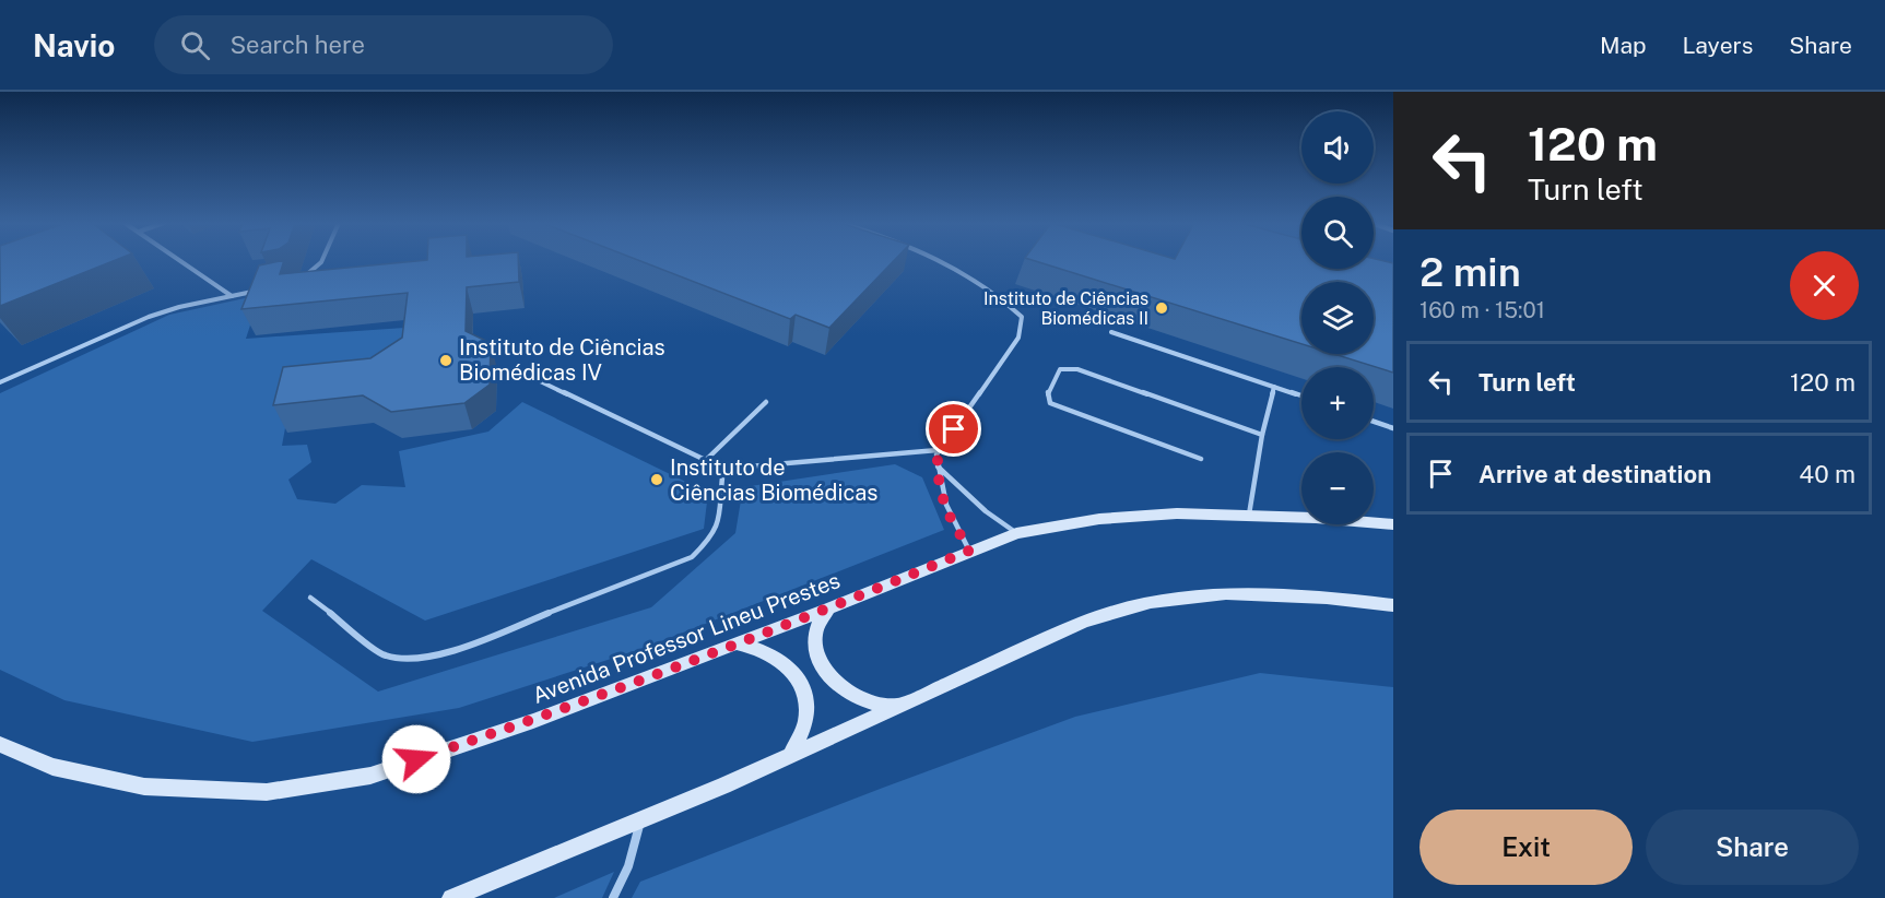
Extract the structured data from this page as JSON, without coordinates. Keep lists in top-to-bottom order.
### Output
{
  "streets": {
    "main road": ["Avenida Professor Lineu Prestes"]
  },
  "places": ["Instituto de Ciências Biomédicas II", "Instituto de Ciências Biomédicas IV", "Instituto de Ciências Biomédicas"],
  "page": {
    "header": "Navio",
    "search": "Search here",
    "nav": ["Map", "Layers", "Share"],
    "turn": ["120 m", "Turn left"],
    "map_buttons": ["+", "−"],
    "heading": ["2 min", "160 m · 15:01"],
    "list": [
      {
        "name": "Turn left",
        "value": "120 m"
      },
      {
        "name": "Arrive at destination",
        "value": "40 m"
      }
    ],
    "buttons": ["Exit", "Share"]
  }
}
